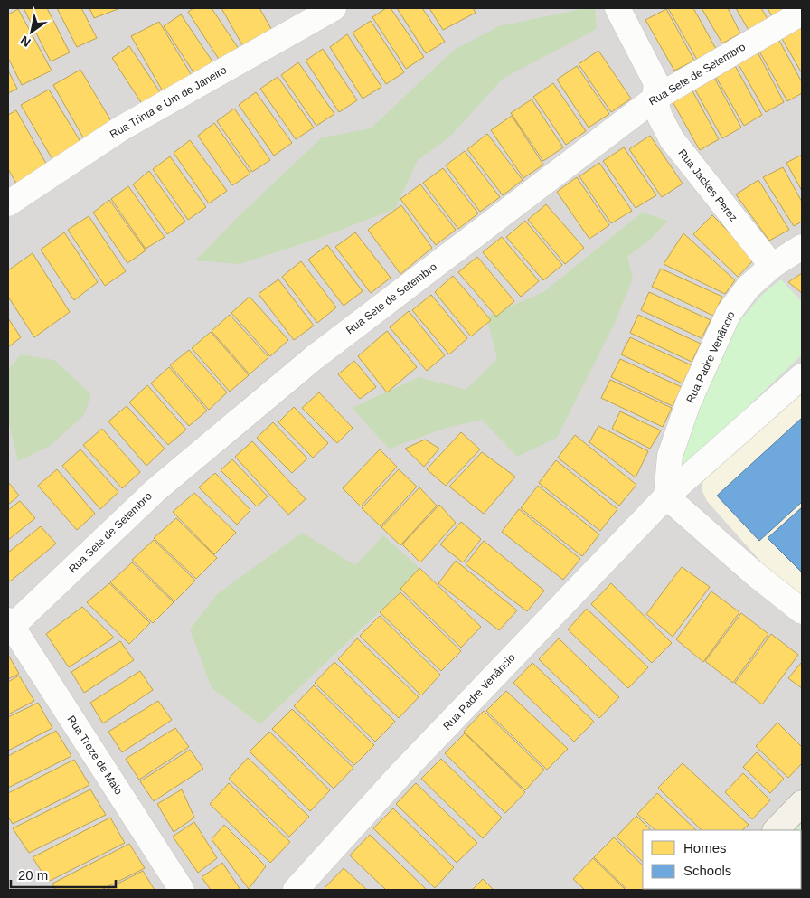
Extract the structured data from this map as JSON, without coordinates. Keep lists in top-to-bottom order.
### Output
{
  "streets": {
    "street": [
      "Rua Sete de Setembro",
      "Rua Trinta e Um de Janeiro",
      "Rua Jackes Perez",
      "Rua Padre Venâncio",
      "Rua Treze de Maio"
    ]
  },
  "crossings": [
    ["Rua Sete de Setembro", "Rua Jackes Perez"],
    ["Rua Sete de Setembro", "Rua Treze de Maio"],
    ["Rua Jackes Perez", "Rua Padre Venâncio"]
  ],
  "legend": ["Homes", "Schools"],
  "scale_bar": "20 m",
  "north": "bottom left"
}
